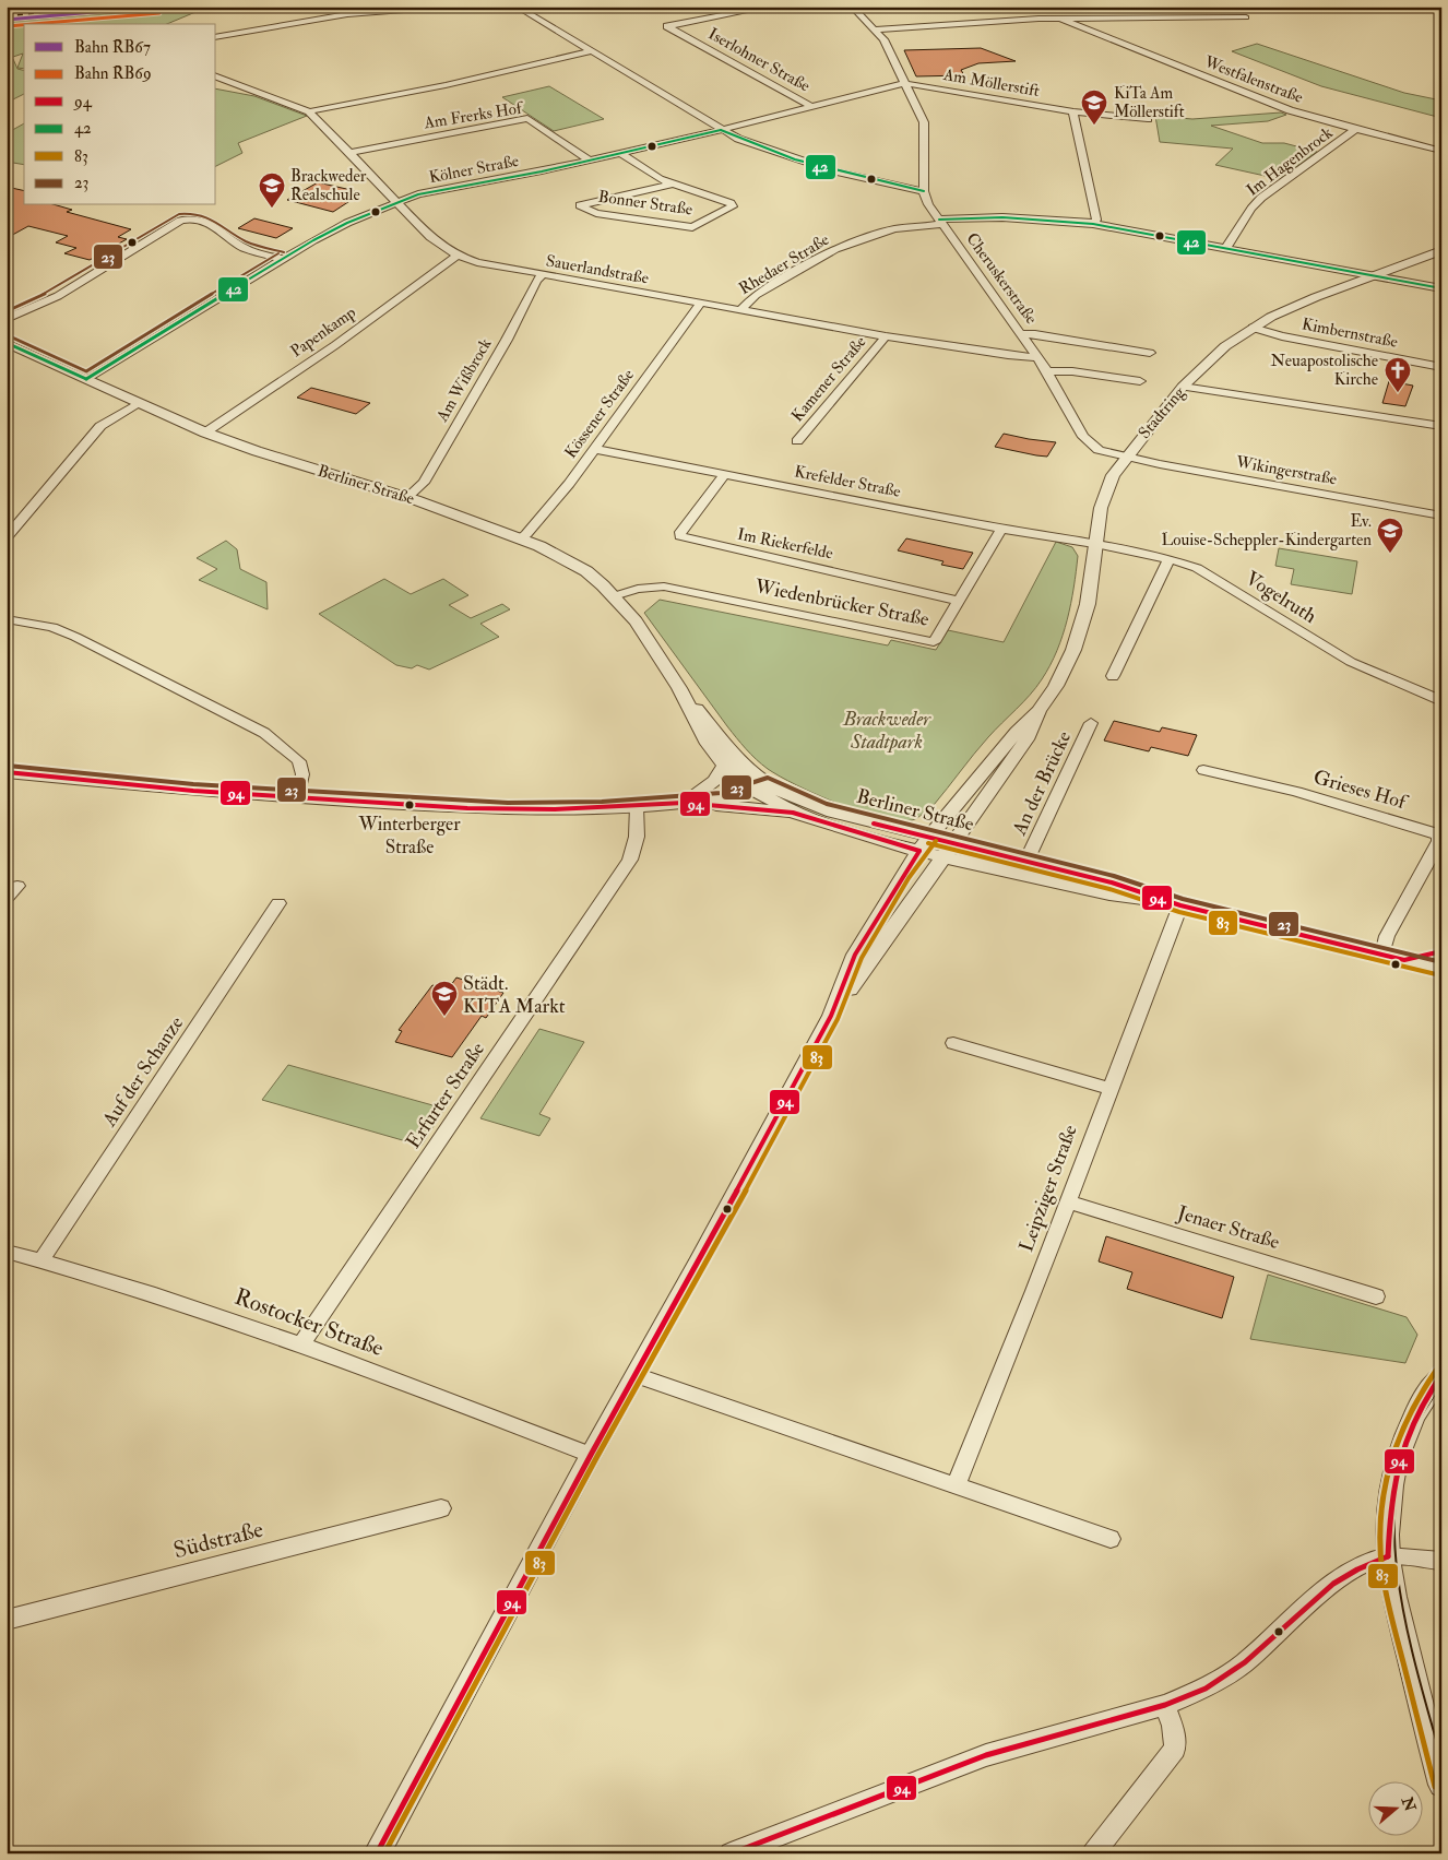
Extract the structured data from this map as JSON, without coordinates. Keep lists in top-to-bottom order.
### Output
{
  "streets": {
    "street": [
      "Iserlohner Straße",
      "Westfalenstraße",
      "Am Möllerstift",
      "Am Frerks Hof",
      "Im Hagenbrock",
      "Kölner Straße",
      "Bonner Straße",
      "Rhedaer Straße",
      "Sauerlandstraße",
      "Cheruskerstraße",
      "Papenkamp",
      "Kimbernstraße",
      "Kamener Straße",
      "Am Wißbrock",
      "Stadtring",
      "Kössener Straße",
      "Wikingerstraße",
      "Krefelder Straße",
      "Berliner Straße",
      "Im Riekerfelde",
      "Vogelruth",
      "Wiedenbrücker Straße",
      "An der Brücke",
      "Grieses Hof",
      "Auf der Schanze",
      "Erfurter Straße",
      "Leipziger Straße",
      "Jenaer Straße",
      "Rostocker Straße",
      "Südstraße"
    ]
  },
  "crossings": [
    ["Iserlohner Straße", "Kölner Straße"],
    ["Westfalenstraße", "Im Hagenbrock"],
    ["Am Möllerstift", "Kölner Straße"],
    ["Am Möllerstift", "Cheruskerstraße"],
    ["Am Frerks Hof", "Kölner Straße"],
    ["Am Frerks Hof", "Sauerlandstraße"],
    ["Im Hagenbrock", "Rhedaer Straße"],
    ["Kölner Straße", "Bonner Straße"],
    ["Kölner Straße", "Sauerlandstraße"],
    ["Kölner Straße", "Cheruskerstraße"],
    ["Kölner Straße", "Berliner Straße"],
    ["Rhedaer Straße", "Sauerlandstraße"],
    ["Rhedaer Straße", "Cheruskerstraße"],
    ["Rhedaer Straße", "Stadtring"],
    ["Sauerlandstraße", "Cheruskerstraße"],
    ["Sauerlandstraße", "Papenkamp"],
    ["Sauerlandstraße", "Kamener Straße"],
    ["Sauerlandstraße", "Am Wißbrock"],
    ["Sauerlandstraße", "Kössener Straße"],
    ["Cheruskerstraße", "Stadtring"],
    ["Cheruskerstraße", "Wikingerstraße"],
    ["Papenkamp", "Berliner Straße"],
    ["Kimbernstraße", "Stadtring"],
    ["Am Wißbrock", "Berliner Straße"],
    ["Stadtring", "Wikingerstraße"],
    ["Stadtring", "Krefelder Straße"],
    ["Stadtring", "Berliner Straße"],
    ["Stadtring", "Vogelruth"],
    ["Stadtring", "Rostocker Straße"],
    ["Kössener Straße", "Krefelder Straße"],
    ["Kössener Straße", "Berliner Straße"],
    ["Krefelder Straße", "Im Riekerfelde"],
    ["Krefelder Straße", "Vogelruth"],
    ["Krefelder Straße", "Wiedenbrücker Straße"],
    ["Berliner Straße", "Wiedenbrücker Straße"],
    ["Berliner Straße", "An der Brücke"],
    ["Berliner Straße", "Grieses Hof"],
    ["Berliner Straße", "Leipziger Straße"],
    ["Im Riekerfelde", "Wiedenbrücker Straße"],
    ["Auf der Schanze", "Rostocker Straße"],
    ["Erfurter Straße", "Rostocker Straße"],
    ["Leipziger Straße", "Jenaer Straße"]
  ],
  "parks": ["Brackweder Stadtpark"],
  "places": {
    "school or university": [
      "KiTa Am Möllerstift",
      "Brackweder Realschule",
      "Ev. Louise-Scheppler-Kindergarten",
      "Städt. KITA Markt"
    ],
    "church": ["Neuapostolische Kirche"],
    "other": ["Winterberger Straße"]
  },
  "lines": [
    "rail line RB67",
    "rail line RB69",
    "transit line 42",
    "transit line 23",
    "transit line 94",
    "transit line 83"
  ],
  "legend": [
    "Bahn RB67",
    "Bahn RB69",
    "94",
    "42",
    "83",
    "23"
  ],
  "north": "right"
}
